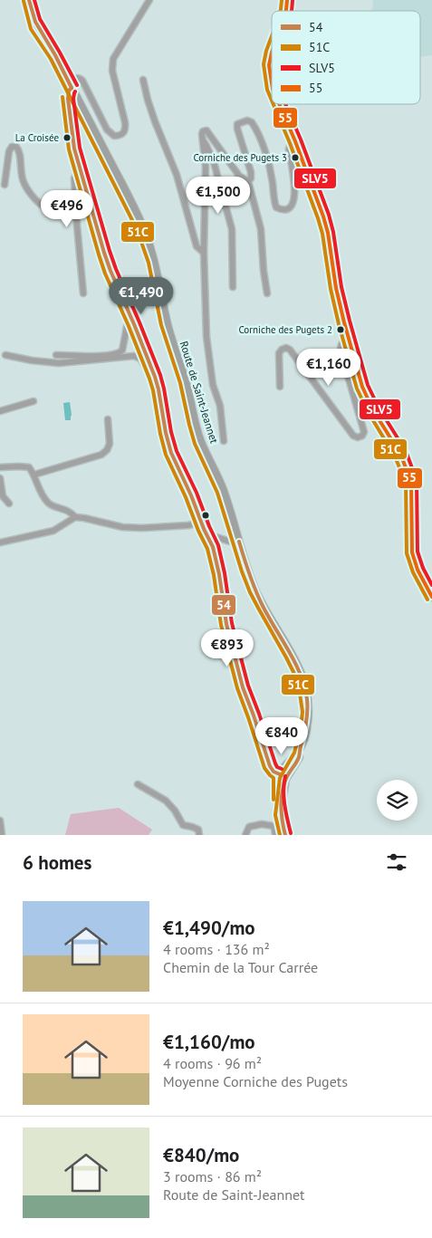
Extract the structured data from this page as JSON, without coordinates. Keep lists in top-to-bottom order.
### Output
{
  "streets": {
    "main road": ["Route de Saint-Jeannet"]
  },
  "places": ["La Croisée", "Corniche des Pugets 3", "Corniche des Pugets 2"],
  "lines": [
    "transit line 54",
    "transit line 51C",
    "transit line SLV5",
    "transit line 55"
  ],
  "legend": [
    "54",
    "51C",
    "SLV5",
    "55"
  ],
  "page": {
    "price": [
      "€1,500",
      "€496",
      "€1,490",
      "€1,160",
      "€893",
      "€840"
    ],
    "heading": "6 homes",
    "list": [
      {
        "name": "€1,490/mo",
        "note": "4 rooms · 136 m² · Chemin de la Tour Carrée"
      },
      {
        "name": "€1,160/mo",
        "note": "4 rooms · 96 m² · Moyenne Corniche des Pugets"
      },
      {
        "name": "€840/mo",
        "note": "3 rooms · 86 m² · Route de Saint-Jeannet"
      }
    ]
  }
}
